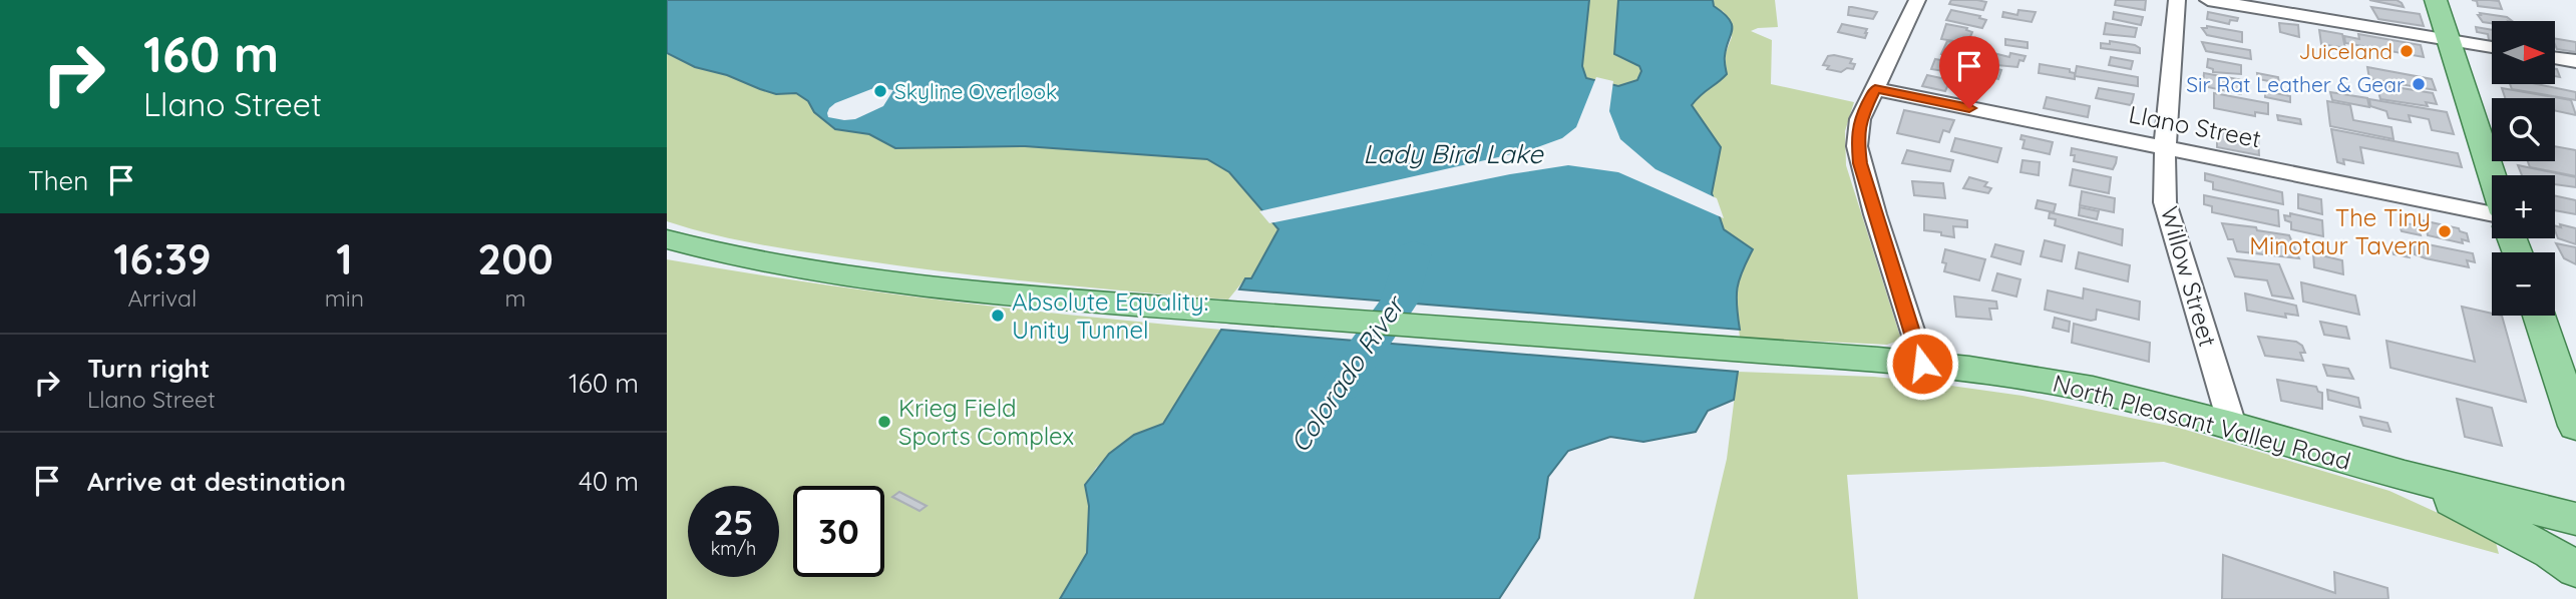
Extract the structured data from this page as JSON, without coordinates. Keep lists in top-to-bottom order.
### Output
{
  "streets": {
    "main road": ["North Pleasant Valley Road"],
    "street": ["Llano Street", "Willow Street"]
  },
  "crossings": [
    ["Llano Street", "Willow Street"],
    ["Willow Street", "North Pleasant Valley Road"]
  ],
  "water": ["Lady Bird Lake", "Colorado River"],
  "places": [
    "Juiceland",
    "Sir Rat Leather & Gear",
    "Skyline Overlook",
    "The Tiny Minotaur Tavern",
    "Absolute Equality: Unity Tunnel",
    "Krieg Field Sports Complex"
  ],
  "north": "right",
  "page": {
    "turn": ["160 m", "Llano Street"],
    "map_buttons": ["+", "−"],
    "then": "Then",
    "eta": [
      "16:39",
      "Arrival",
      "1",
      "min",
      "200",
      "m"
    ],
    "list": [
      {
        "name": "Turn right",
        "note": "Llano Street",
        "value": "160 m"
      },
      {
        "name": "Arrive at destination",
        "value": "40 m"
      }
    ],
    "speed": "25 km/h",
    "limit": "30"
  }
}
